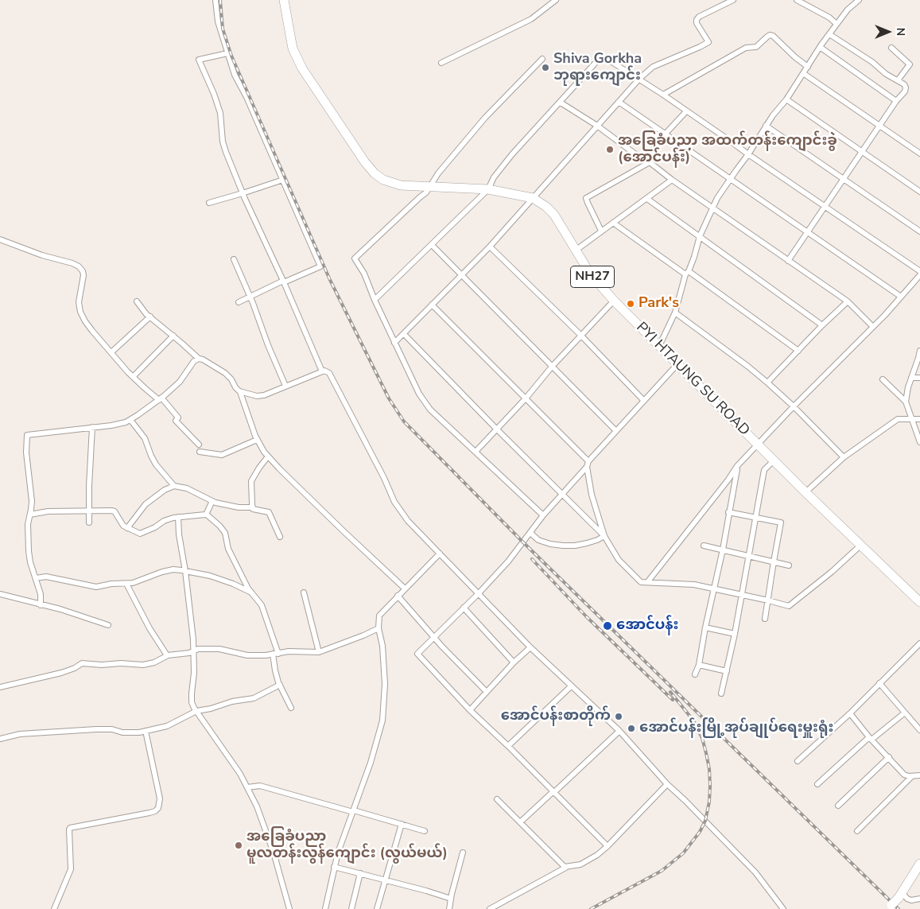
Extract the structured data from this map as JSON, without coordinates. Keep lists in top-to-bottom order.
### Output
{
  "streets": {
    "highway": ["NH27", "PYI HTAUNG SU ROAD"]
  },
  "places": [
    "Shiva Gorkha ဘုရားကျောင်း",
    "အခြေခံပညာ အထက်တန်းကျောင်းခွဲ (အောင်ပန်း)",
    "Park's",
    "အောင်ပန်း",
    "အောင်ပန်းစာတိုက်",
    "အောင်ပန်းမြို့အုပ်ချုပ်ရေးမှူးရုံး",
    "အခြေခံပညာ မူလတန်းလွန်ကျောင်း (လွယ်မယ်)"
  ],
  "north": "right"
}
